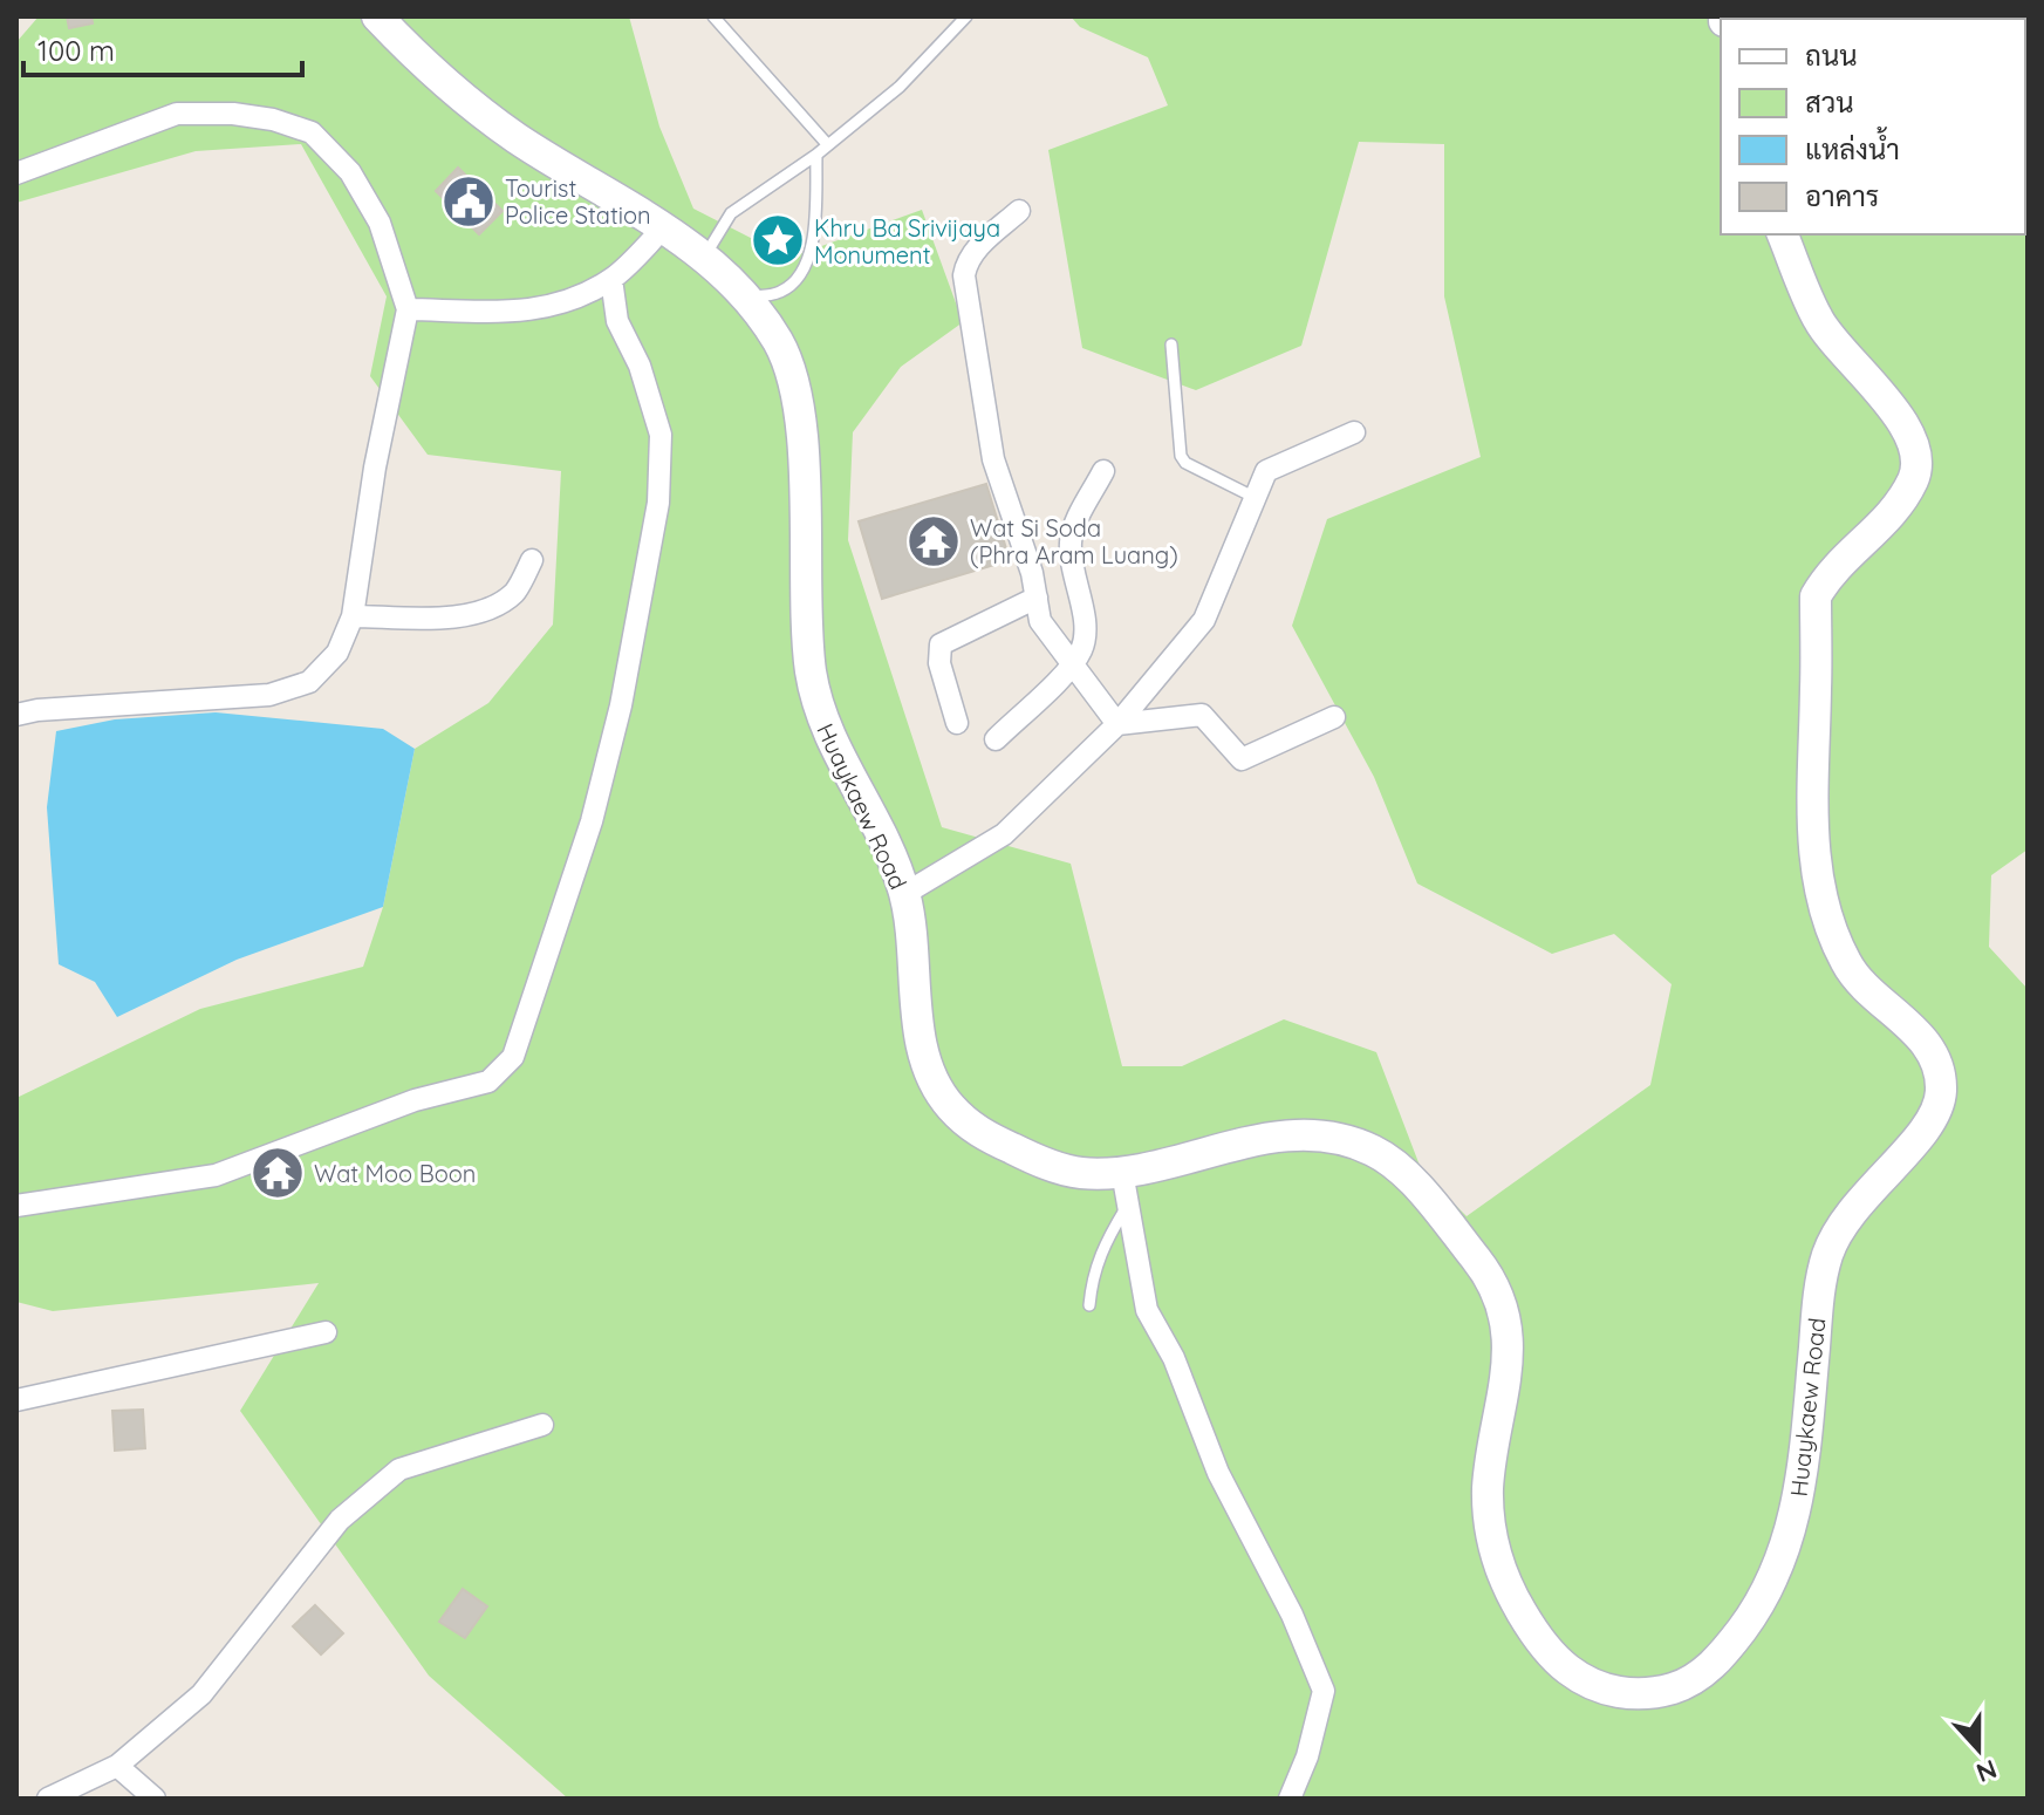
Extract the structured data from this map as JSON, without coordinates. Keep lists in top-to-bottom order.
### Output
{
  "streets": {
    "main road": ["Huaykaew Road"]
  },
  "places": {
    "public building": ["Tourist Police Station"],
    "place": ["Khru Ba Srivijaya Monument"],
    "temple": ["Wat Si Soda (Phra Aram Luang)", "Wat Moo Boon"]
  },
  "legend": [
    "ถนน",
    "สวน",
    "แหล่งน้ำ",
    "อาคาร"
  ],
  "scale_bar": "100 m",
  "north": "bottom"
}
